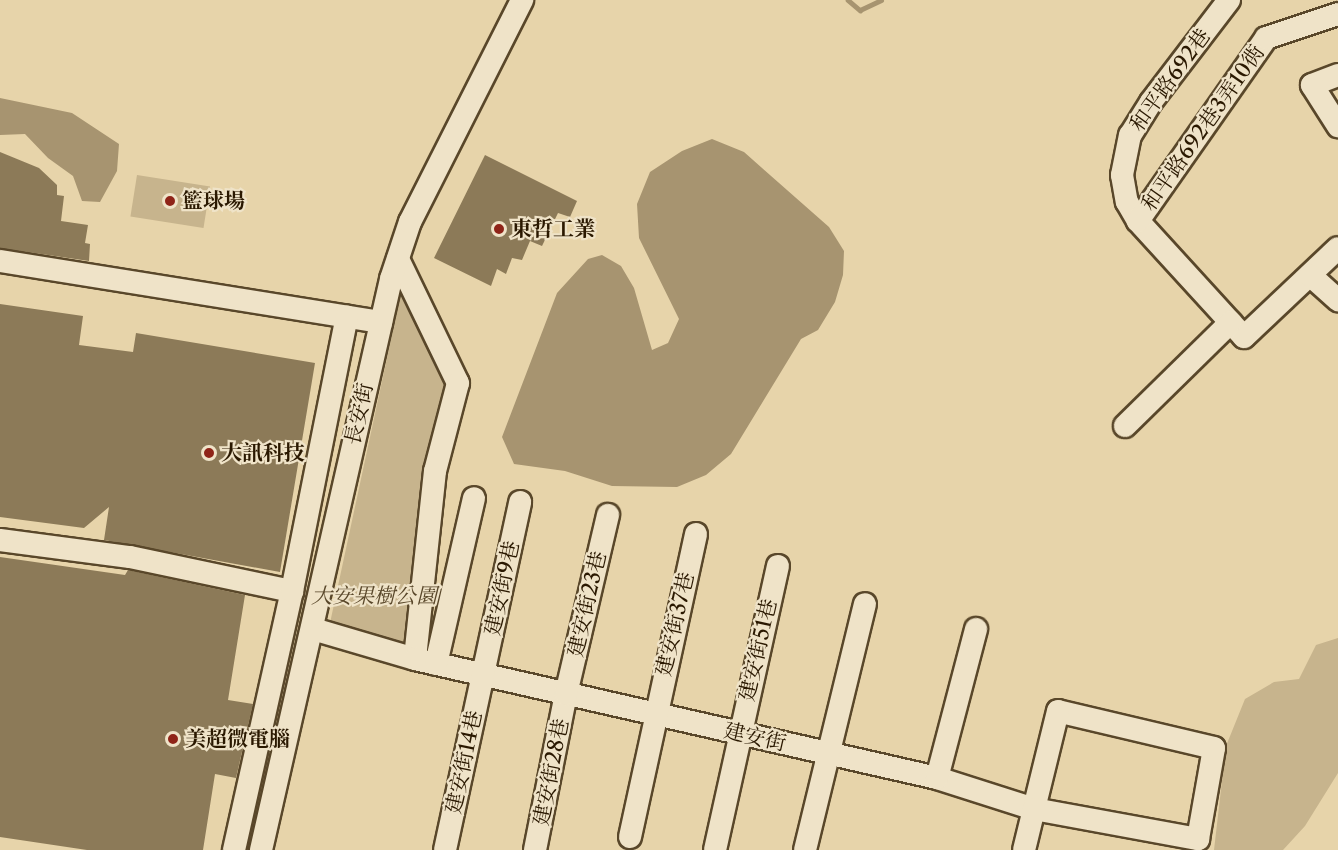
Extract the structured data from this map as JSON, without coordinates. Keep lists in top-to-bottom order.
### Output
{
  "streets": {
    "street": [
      "和平路692巷",
      "和平路692巷3弄10衖",
      "長安街",
      "建安街9巷",
      "建安街23巷",
      "建安街37巷",
      "建安街51巷",
      "建安街",
      "建安街14巷",
      "建安街28巷"
    ]
  },
  "crossings": [
    ["和平路692巷", "和平路692巷3弄10衖"],
    ["長安街", "建安街"],
    ["建安街9巷", "建安街"],
    ["建安街9巷", "建安街14巷"],
    ["建安街23巷", "建安街"],
    ["建安街23巷", "建安街28巷"],
    ["建安街37巷", "建安街"],
    ["建安街51巷", "建安街"],
    ["建安街", "建安街14巷"],
    ["建安街", "建安街28巷"]
  ],
  "parks": ["大安果樹公園"],
  "places": [
    "籃球場",
    "東哲工業",
    "大訊科技",
    "美超微電腦"
  ]
}
